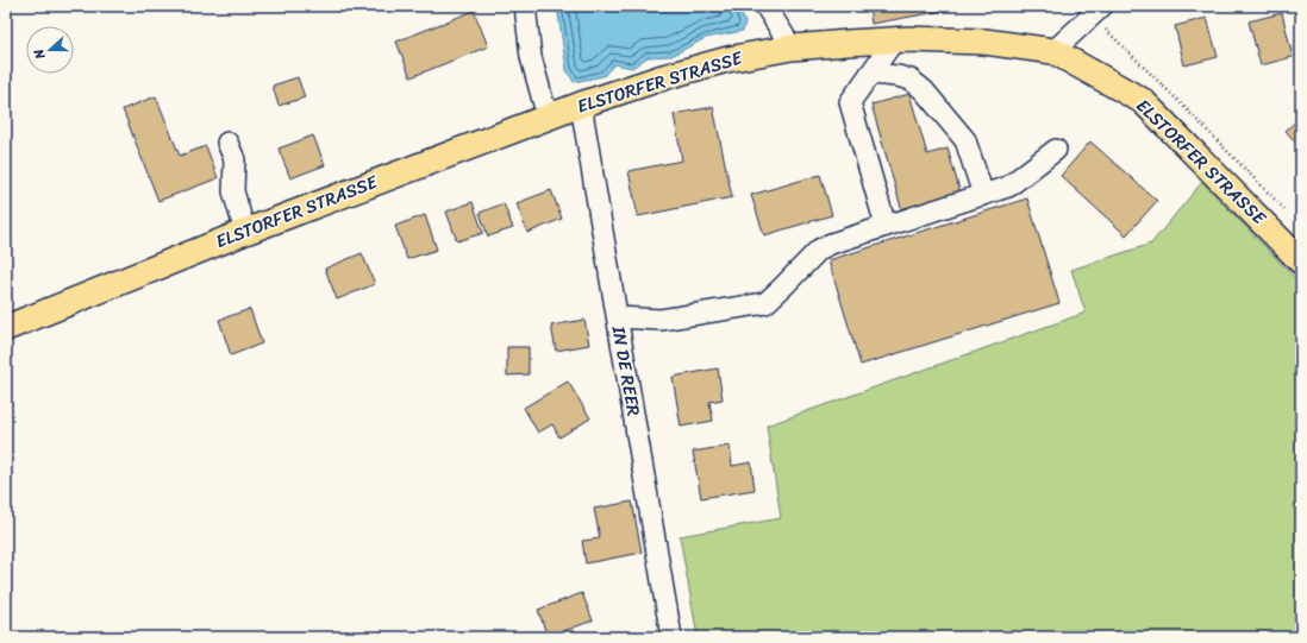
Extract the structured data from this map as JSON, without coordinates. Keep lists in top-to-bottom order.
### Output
{
  "streets": {
    "main road": ["ELSTORFER STRASSE"],
    "street": ["IN DE REER"]
  },
  "crossings": [
    ["ELSTORFER STRASSE", "IN DE REER"]
  ],
  "north": "left"
}
